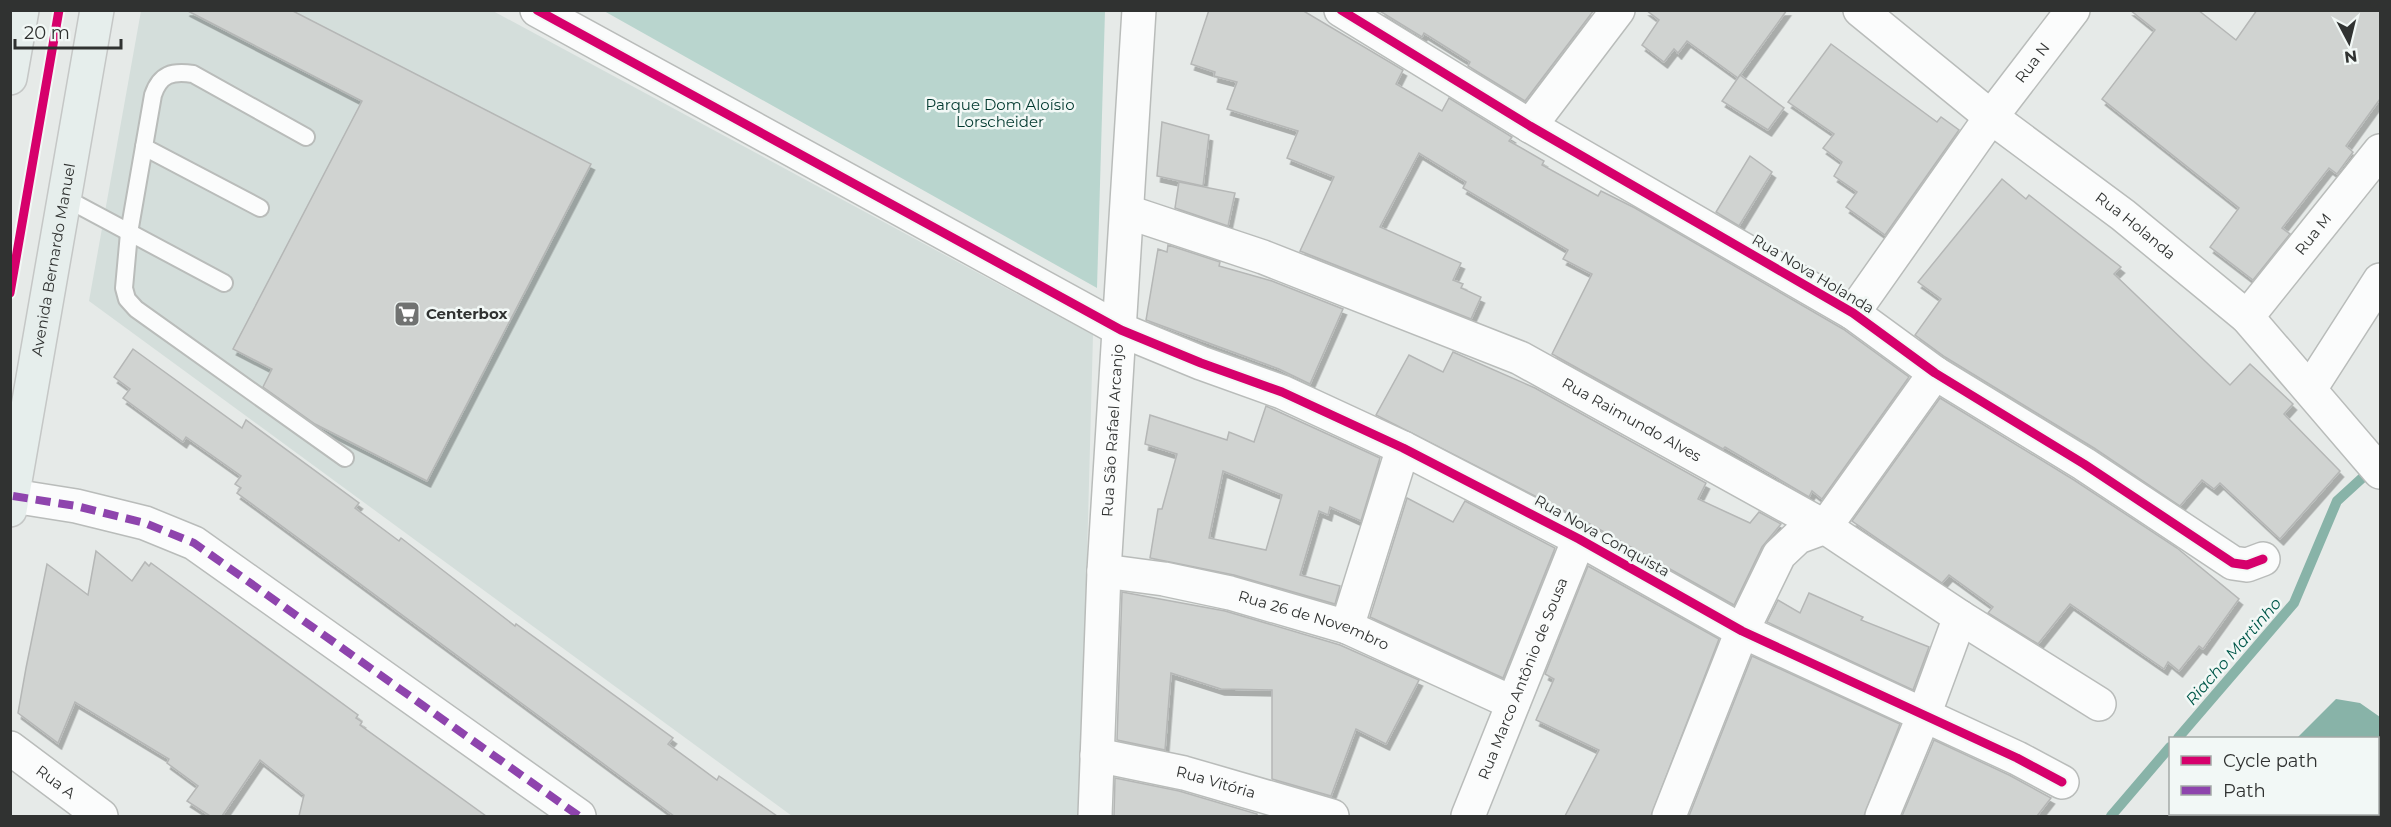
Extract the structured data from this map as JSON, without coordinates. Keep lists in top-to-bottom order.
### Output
{
  "streets": {
    "main road": ["Avenida Bernardo Manuel"],
    "street": [
      "Rua N",
      "Rua Holanda",
      "Rua M",
      "Rua Nova Holanda",
      "Rua Raimundo Alves",
      "Rua São Rafael Arcanjo",
      "Rua Nova Conquista",
      "Rua 26 de Novembro",
      "Rua Marco Antônio de Sousa",
      "Rua A",
      "Rua Vitória"
    ]
  },
  "crossings": [
    ["Rua N", "Rua Holanda"],
    ["Rua N", "Rua Nova Holanda"],
    ["Rua Holanda", "Rua M"],
    ["Rua Raimundo Alves", "Rua São Rafael Arcanjo"],
    ["Rua São Rafael Arcanjo", "Rua Nova Conquista"],
    ["Rua São Rafael Arcanjo", "Rua 26 de Novembro"],
    ["Rua São Rafael Arcanjo", "Rua Vitória"],
    ["Rua Nova Conquista", "Rua Marco Antônio de Sousa"],
    ["Rua 26 de Novembro", "Rua Marco Antônio de Sousa"]
  ],
  "water": ["Riacho Martinho"],
  "parks": ["Parque Dom Aloísio Lorscheider"],
  "places": {
    "supermarket": ["Centerbox"]
  },
  "legend": ["Cycle path", "Path"],
  "scale_bar": "20 m",
  "north": "bottom"
}
